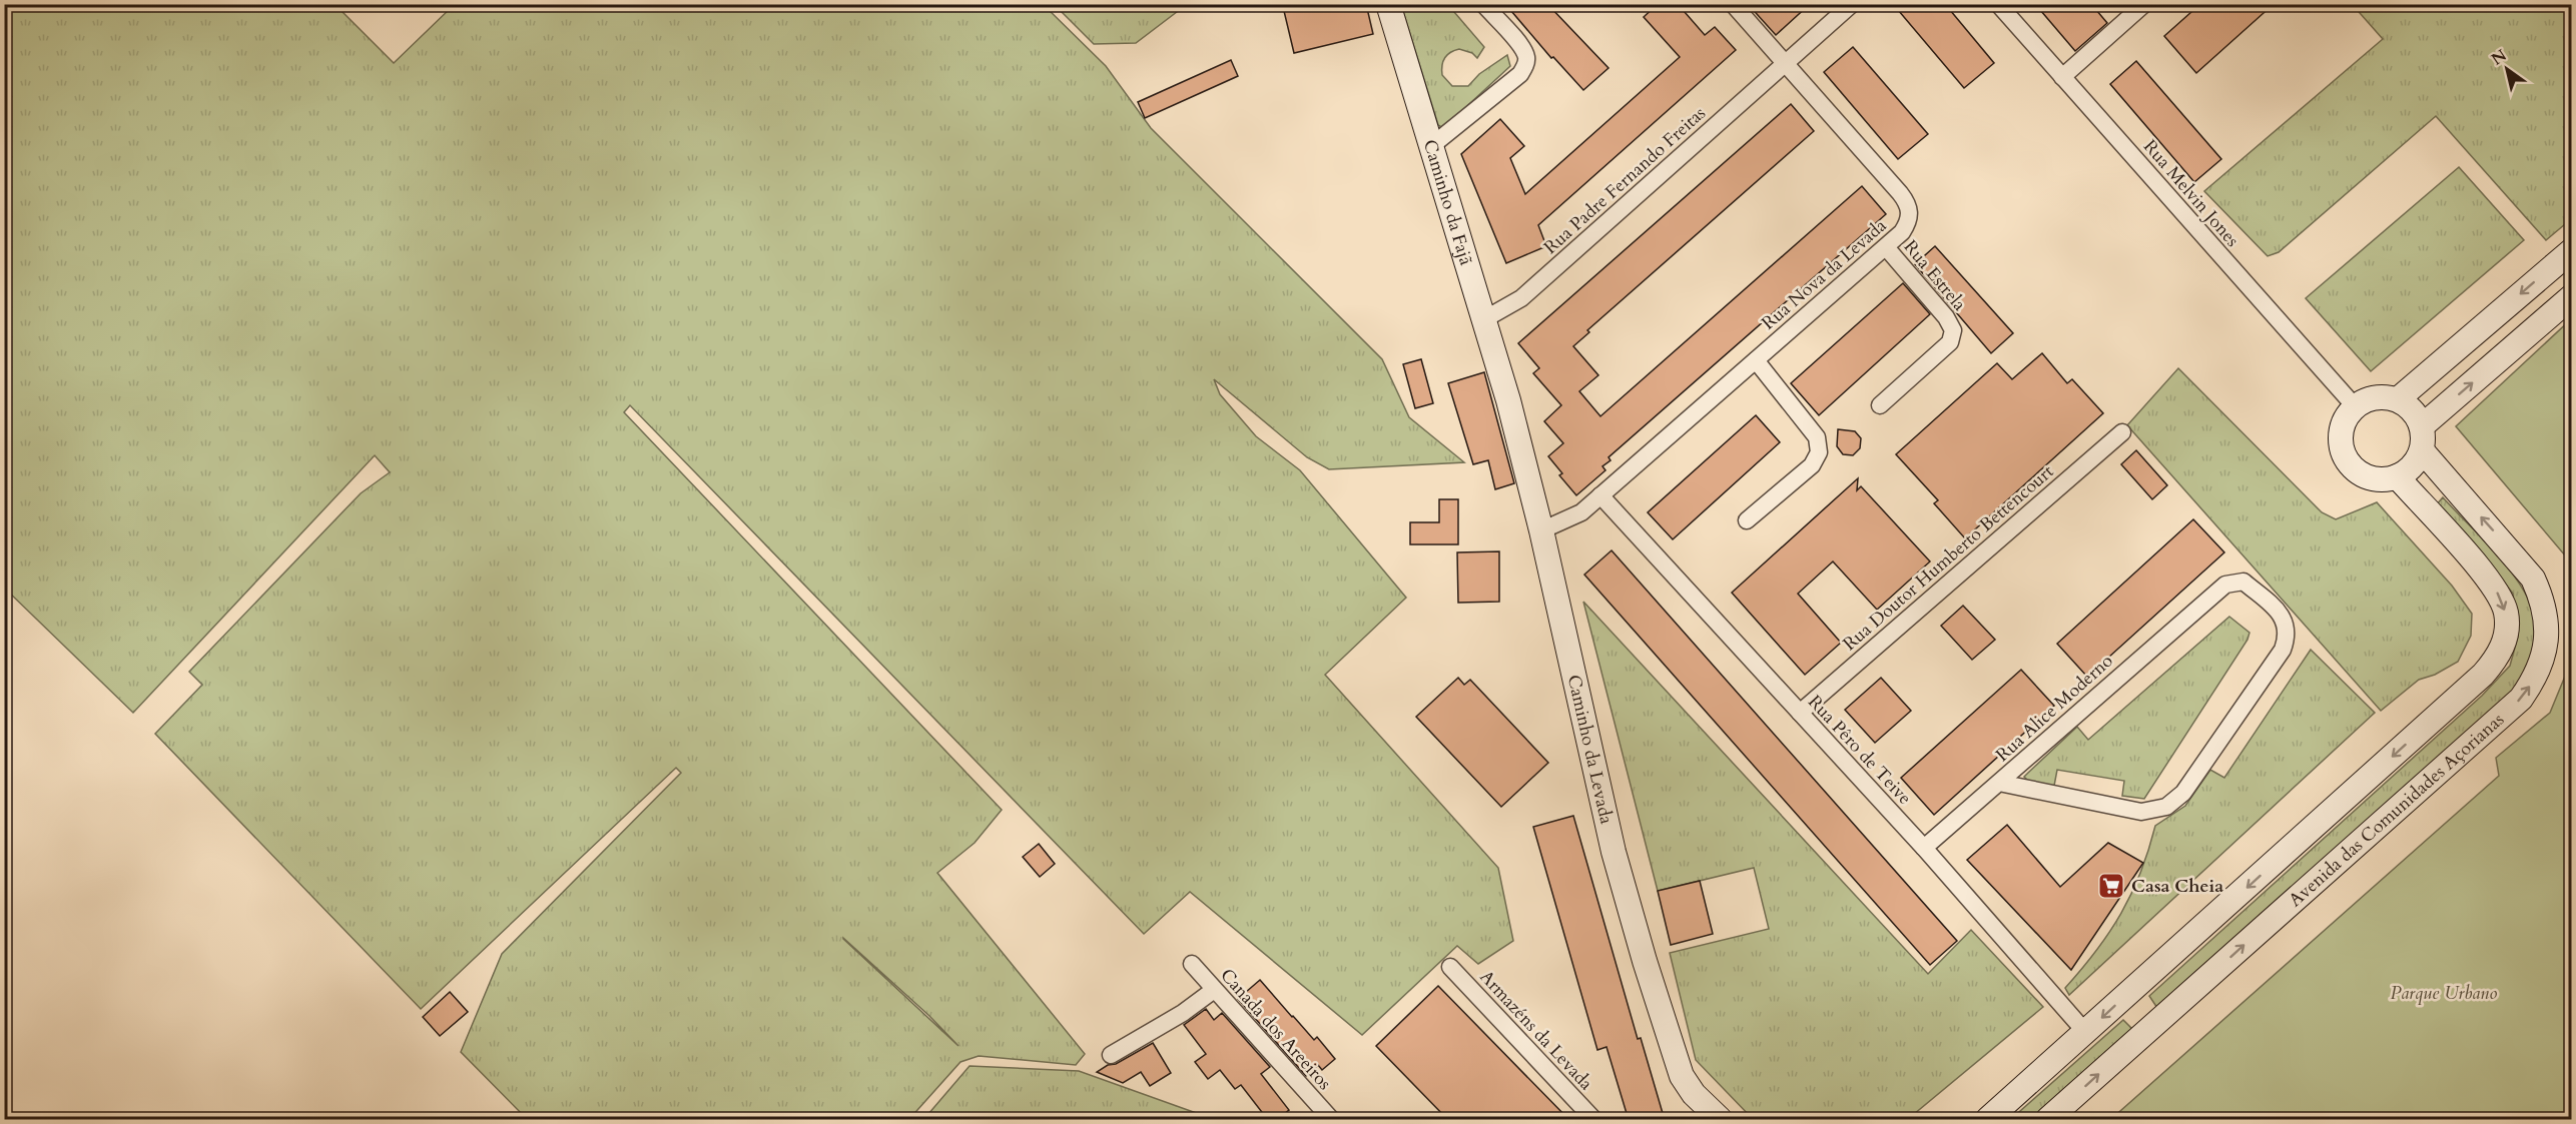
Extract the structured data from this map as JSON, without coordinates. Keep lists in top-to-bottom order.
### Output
{
  "streets": {
    "street": [
      "Rua Padre Fernando Freitas",
      "Rua Melvin Jones",
      "Caminho da Fajã",
      "Rua Nova da Levada",
      "Rua Estrela",
      "Rua Doutor Humberto Bettencourt",
      "Rua Alice Moderno",
      "Rua Pêro de Teive",
      "Caminho da Levada",
      "Avenida das Comunidades Açorianas",
      "Canada dos Areeiros",
      "Armazéns da Levada"
    ]
  },
  "crossings": [
    ["Rua Padre Fernando Freitas", "Caminho da Fajã"],
    ["Rua Padre Fernando Freitas", "Rua Nova da Levada"],
    ["Rua Melvin Jones", "Avenida das Comunidades Açorianas"],
    ["Caminho da Fajã", "Caminho da Levada"],
    ["Rua Nova da Levada", "Rua Estrela"],
    ["Rua Nova da Levada", "Rua Pêro de Teive"],
    ["Rua Nova da Levada", "Caminho da Levada"],
    ["Rua Doutor Humberto Bettencourt", "Rua Pêro de Teive"],
    ["Rua Alice Moderno", "Rua Pêro de Teive"]
  ],
  "one_way": ["Avenida das Comunidades Açorianas"],
  "parks": ["Parque Urbano"],
  "places": {
    "supermarket": ["Casa Cheia"]
  },
  "north": "top left"
}
